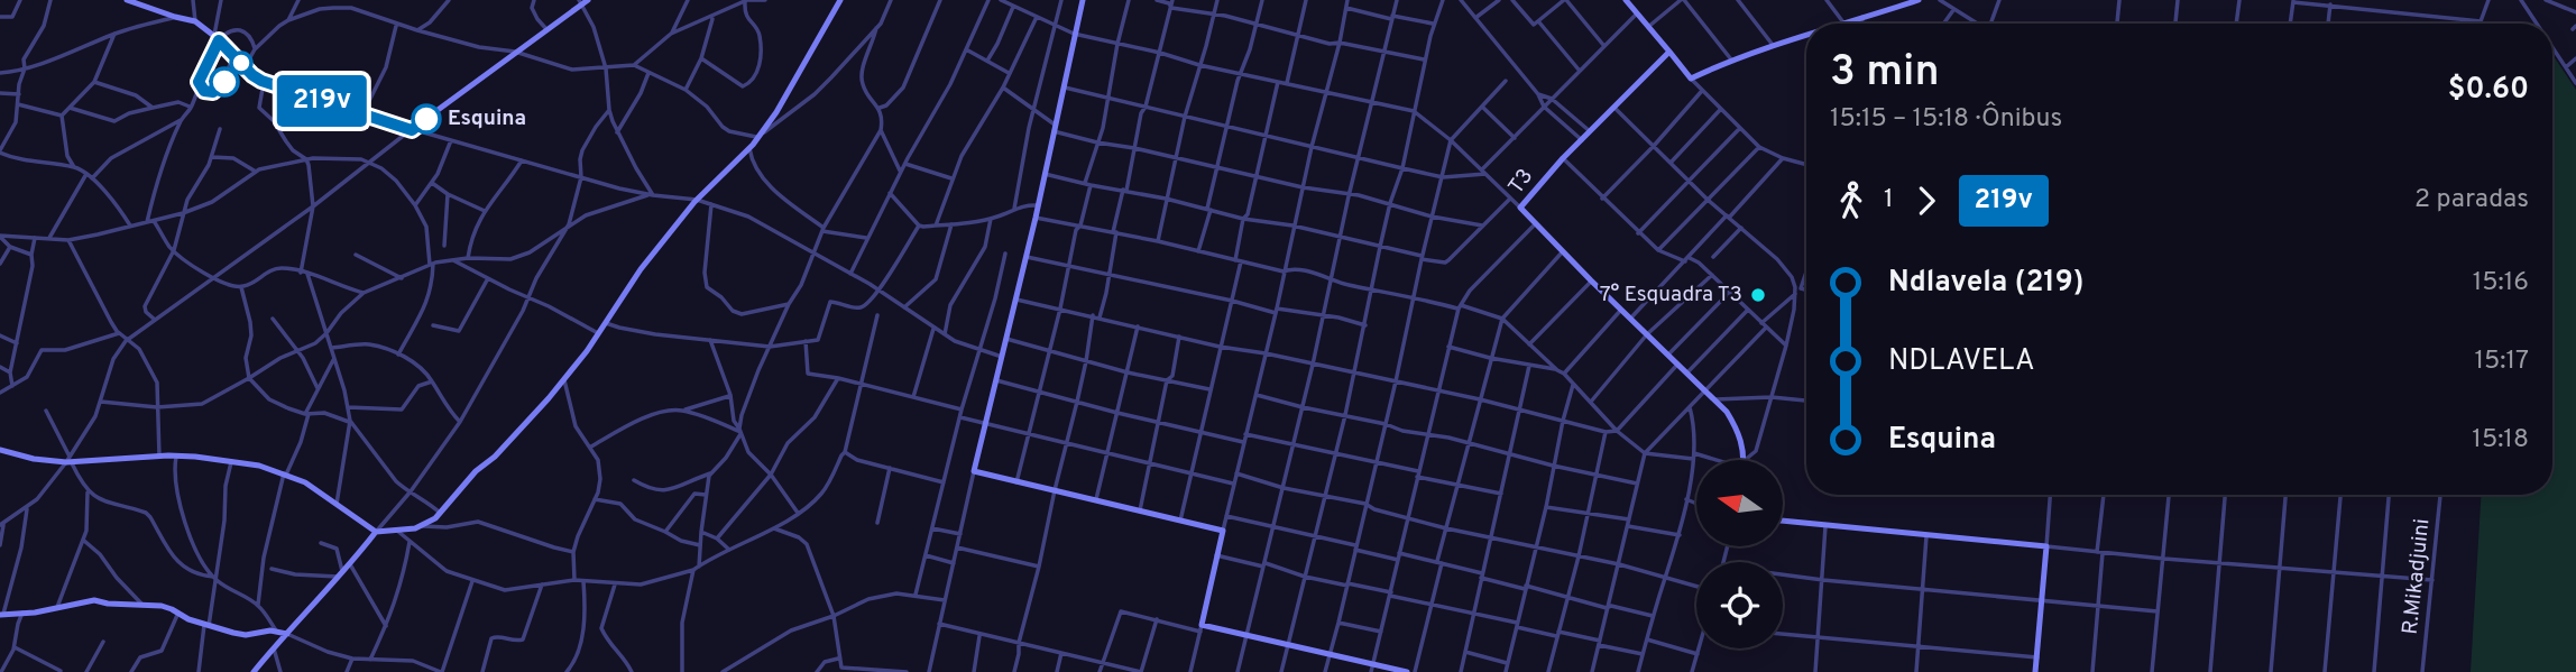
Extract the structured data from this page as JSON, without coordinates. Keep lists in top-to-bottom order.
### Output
{
  "streets": {
    "street": ["T3", "R.Mikadjuini"]
  },
  "places": ["Esquina", "7° Esquadra T3"],
  "lines": ["bus line 219v"],
  "north": "left",
  "page": {
    "on_map": "219v",
    "heading": ["3 min", "15:15 – 15:18 · Ônibus", "$0.60"],
    "legs": ["1", "219v", "2 paradas"],
    "list": [
      {
        "name": "Ndlavela (219)",
        "value": "15:16"
      },
      {
        "name": "NDLAVELA",
        "value": "15:17"
      },
      {
        "name": "Esquina",
        "value": "15:18"
      }
    ]
  }
}
